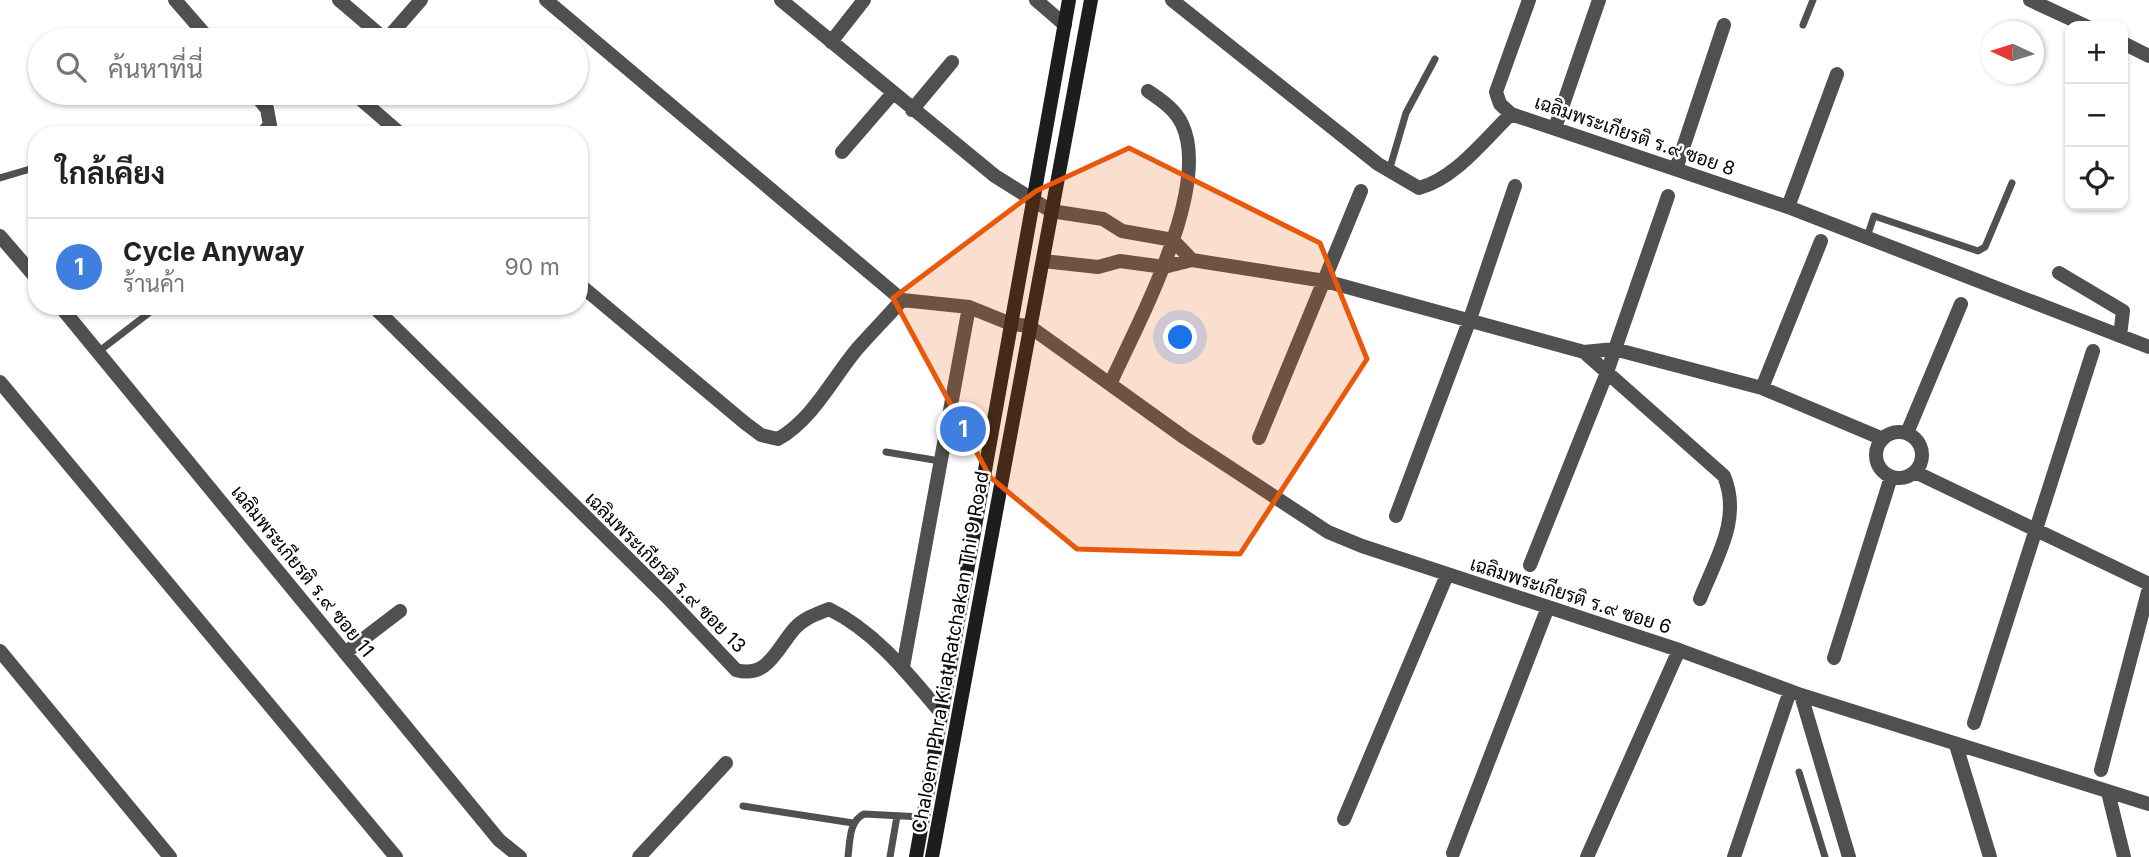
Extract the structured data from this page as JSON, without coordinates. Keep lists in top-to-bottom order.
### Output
{
  "streets": {
    "main road": ["Chaloem Phra Kiat Ratchakan Thi 9 Road"],
    "street": [
      "เฉลิมพระเกียรติ ร.๙ ซอย 8",
      "เฉลิมพระเกียรติ ร.๙ ซอย 11",
      "เฉลิมพระเกียรติ ร.๙ ซอย 13",
      "เฉลิมพระเกียรติ ร.๙ ซอย 6"
    ]
  },
  "crossings": [
    ["เฉลิมพระเกียรติ ร.๙ ซอย 13", "Chaloem Phra Kiat Ratchakan Thi 9 Road"],
    ["เฉลิมพระเกียรติ ร.๙ ซอย 6", "Chaloem Phra Kiat Ratchakan Thi 9 Road"]
  ],
  "north": "left",
  "page": {
    "map_buttons": ["+", "−"],
    "search": "ค้นหาที่นี่",
    "heading": "ใกล้เคียง",
    "list": [
      {
        "mark": "1",
        "name": "Cycle Anyway",
        "note": "ร้านค้า",
        "value": "90 m"
      }
    ],
    "pins": "1"
  }
}
